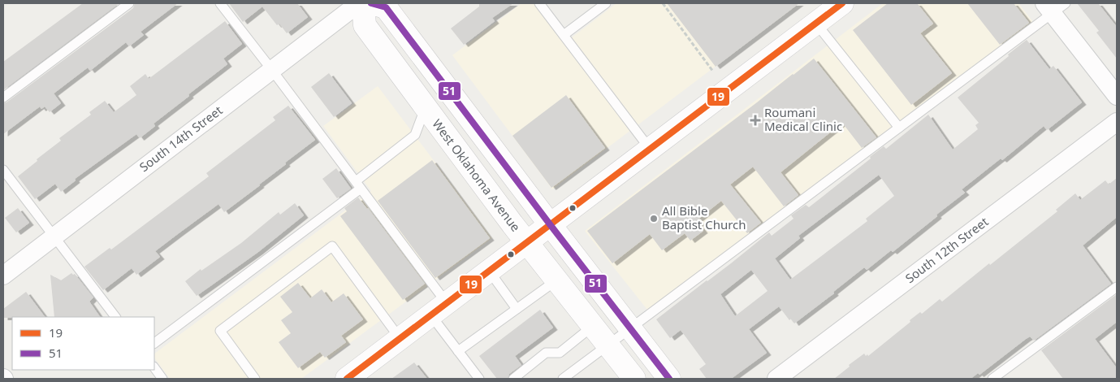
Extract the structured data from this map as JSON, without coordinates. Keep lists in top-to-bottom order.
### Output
{
  "streets": {
    "main road": ["West Oklahoma Avenue"],
    "street": ["South 14th Street", "South 12th Street"]
  },
  "places": {
    "health": ["Roumani Medical Clinic"],
    "other": ["All Bible Baptist Church"]
  },
  "lines": ["transit line 19", "transit line 51"],
  "legend": ["19", "51"]
}
